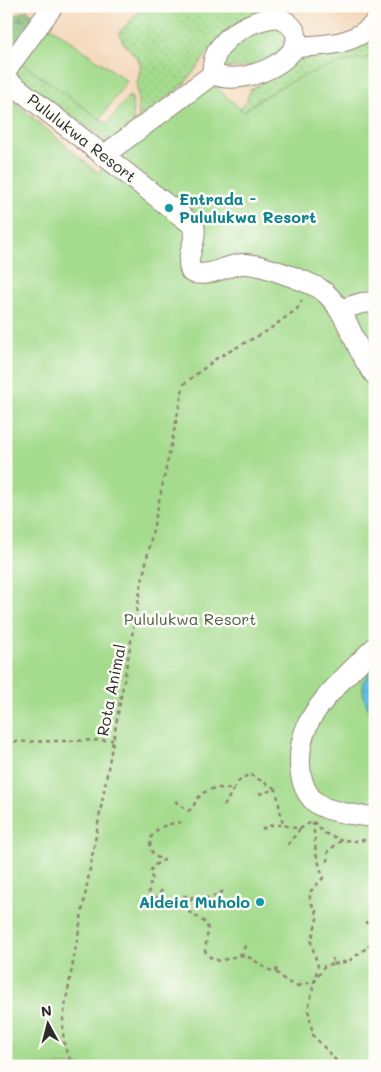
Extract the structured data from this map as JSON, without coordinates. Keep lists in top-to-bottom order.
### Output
{
  "streets": {
    "street": ["Pululukwa Resort"],
    "path": ["Rota Animal"]
  },
  "parks": ["Pululukwa Resort"],
  "places": ["Entrada - Pululukwa Resort", "Aldeia Muholo"],
  "north": "top"
}
